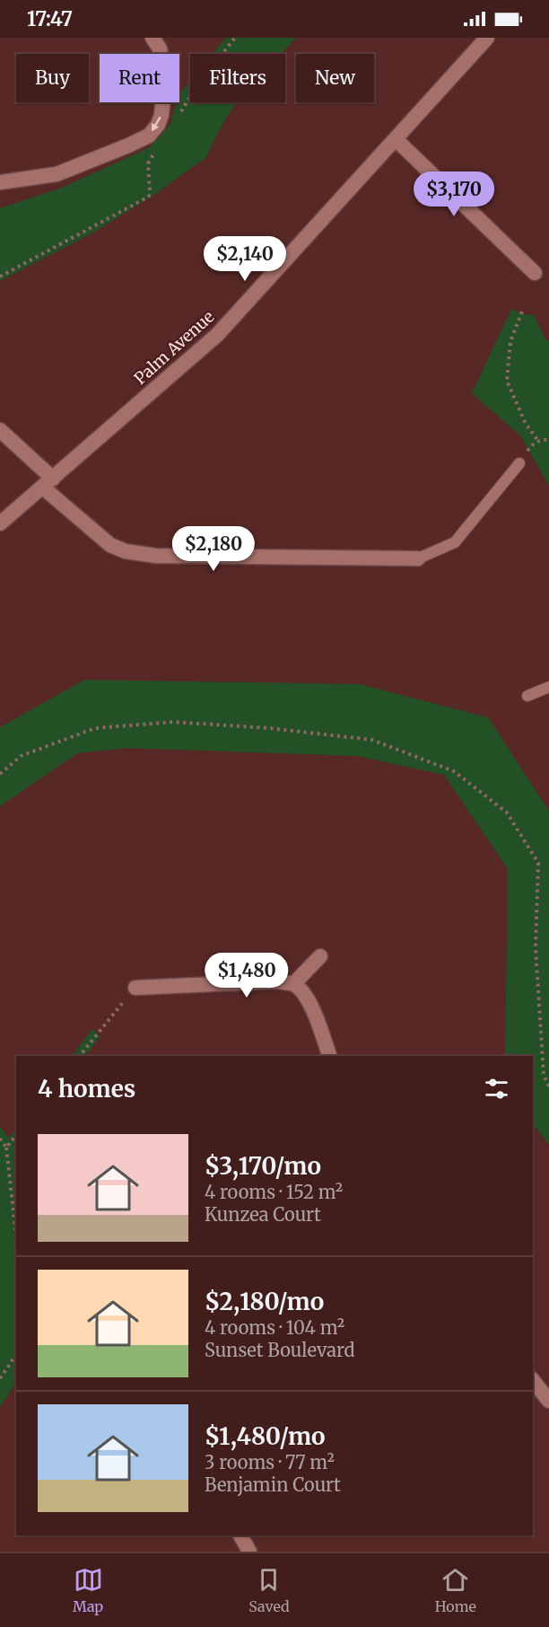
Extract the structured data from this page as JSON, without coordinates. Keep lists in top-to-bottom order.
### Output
{
  "streets": {
    "street": ["Palm Avenue"]
  },
  "page": {
    "status": "17:47",
    "chip": [
      "Buy",
      "Rent",
      "Filters",
      "New"
    ],
    "price": [
      "$3,170",
      "$2,140",
      "$2,180",
      "$1,480"
    ],
    "heading": "4 homes",
    "list": [
      {
        "name": "$3,170/mo",
        "note": "4 rooms · 152 m² · Kunzea Court"
      },
      {
        "name": "$2,180/mo",
        "note": "4 rooms · 104 m² · Sunset Boulevard"
      },
      {
        "name": "$1,480/mo",
        "note": "3 rooms · 77 m² · Benjamin Court"
      }
    ],
    "tabs": ["Map", "Saved", "Home"]
  }
}
